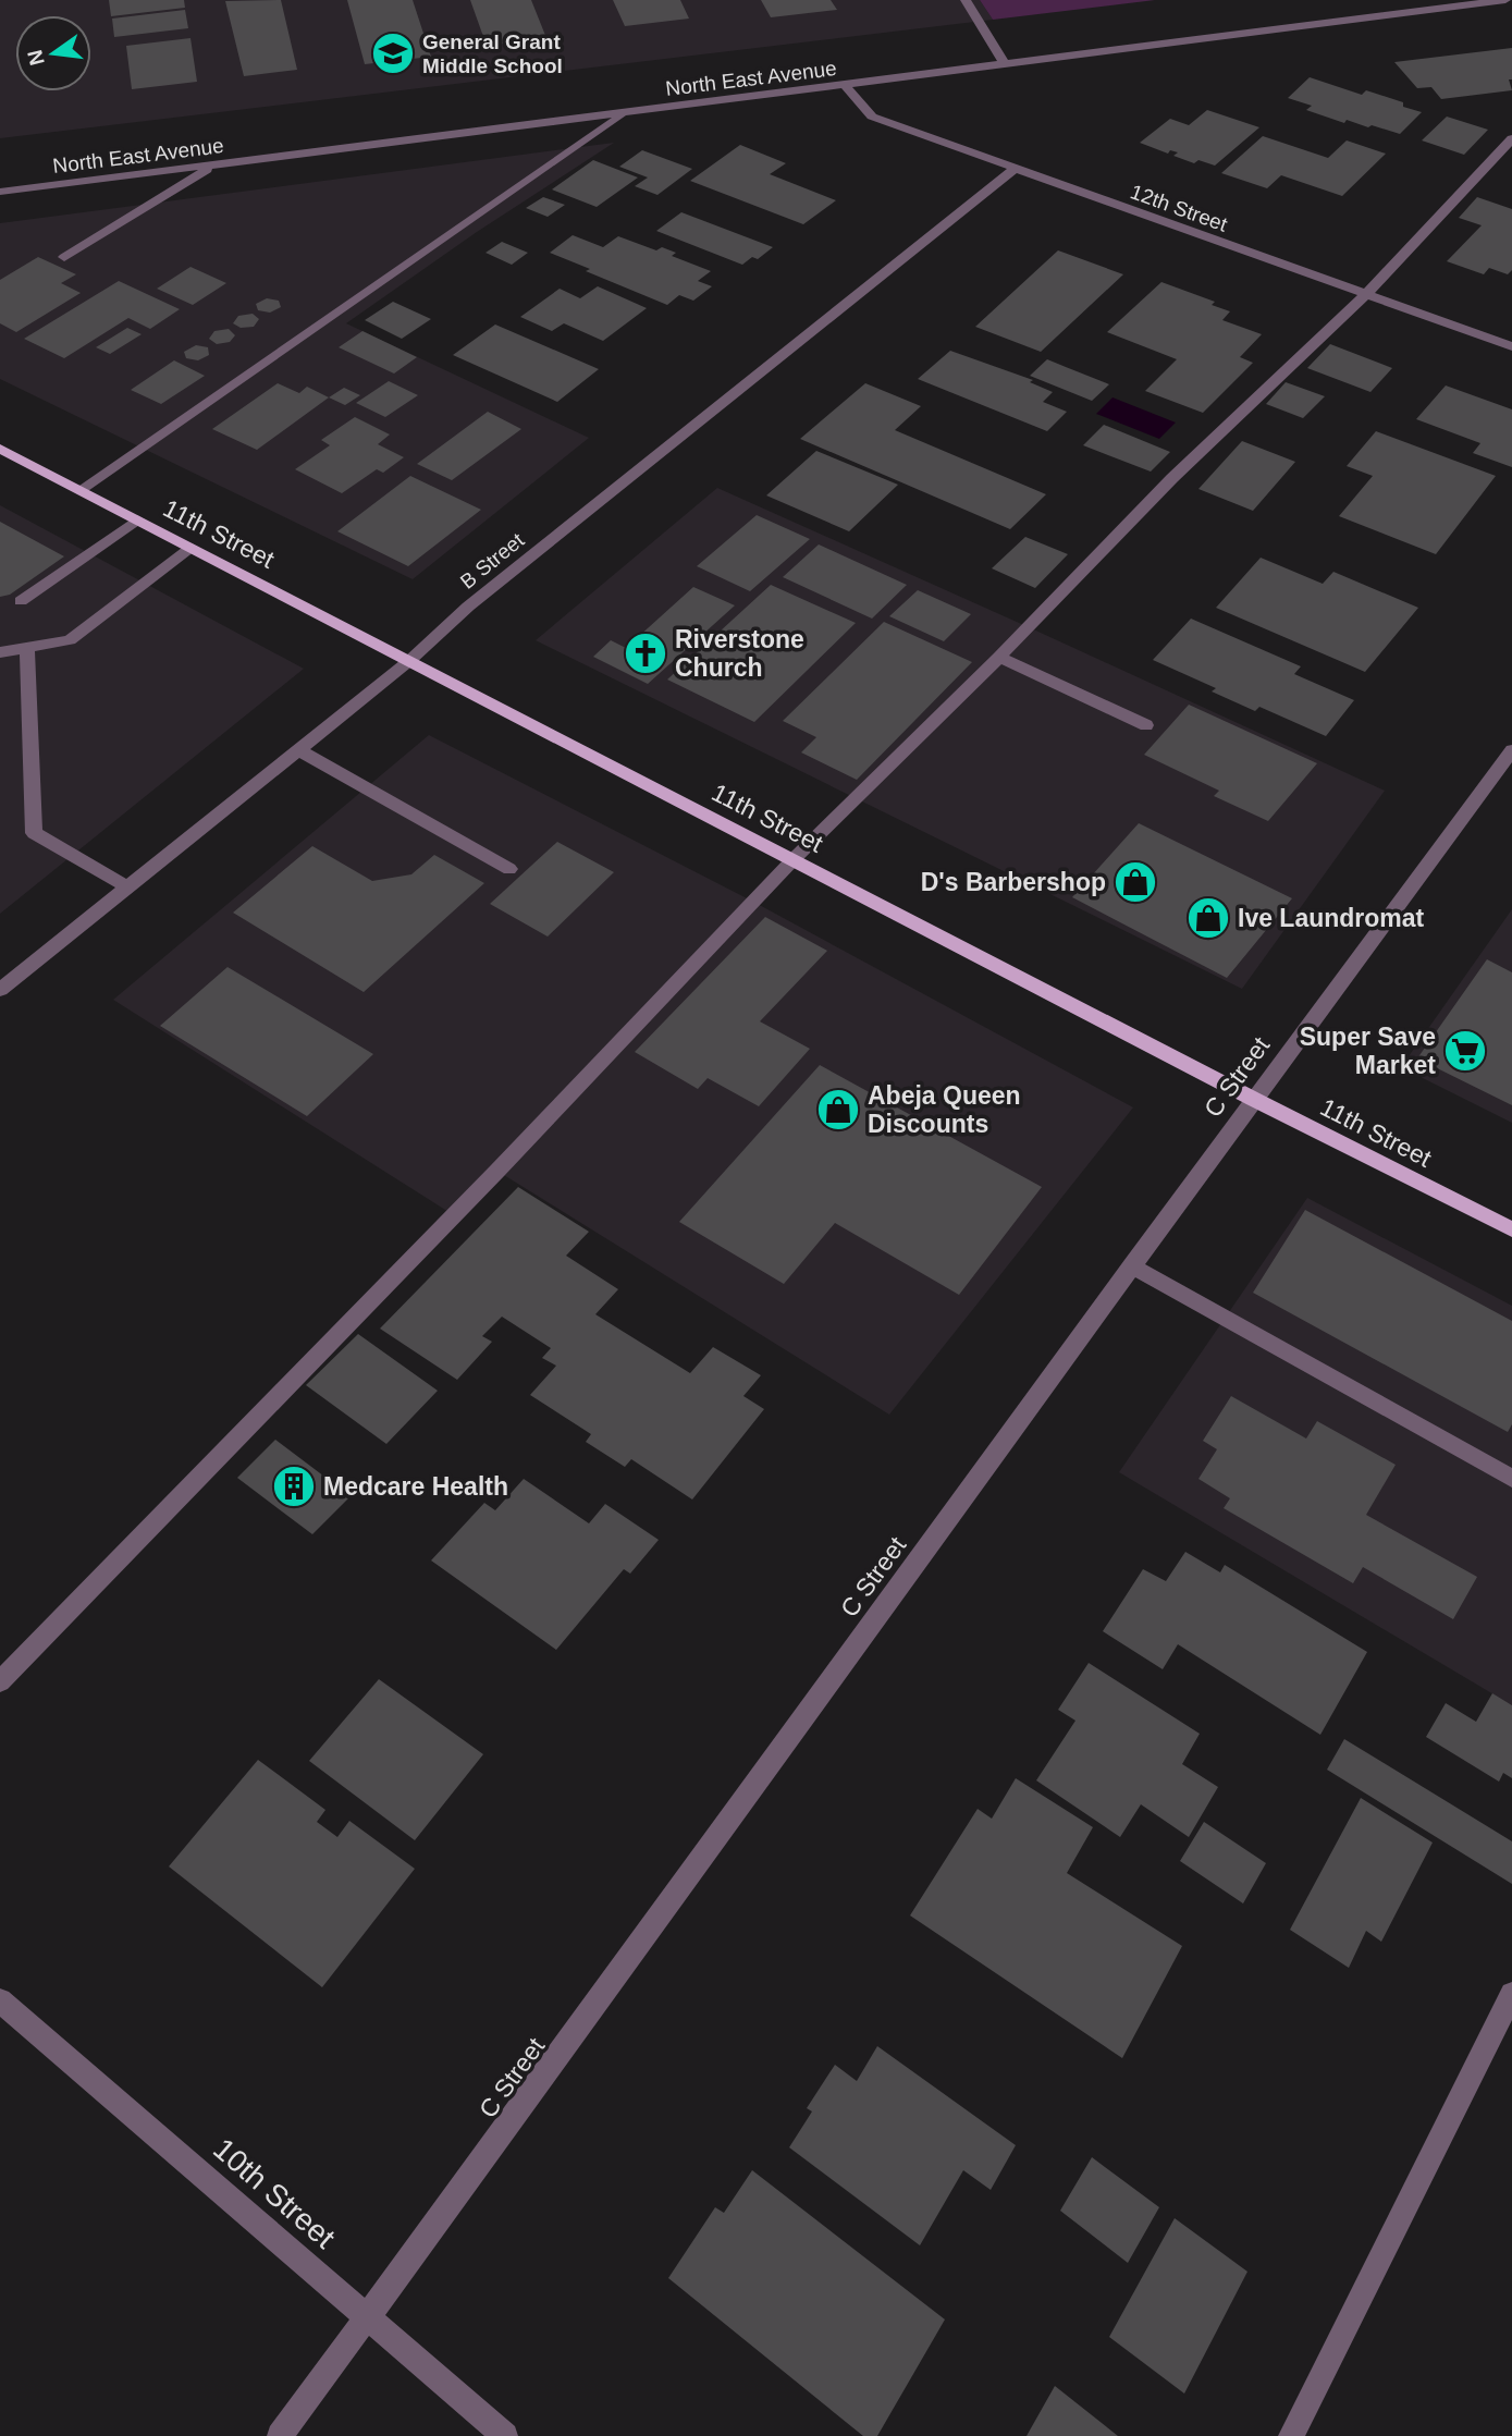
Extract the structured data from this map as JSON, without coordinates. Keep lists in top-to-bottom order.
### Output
{
  "streets": {
    "main road": ["11th Street"],
    "street": [
      "North East Avenue",
      "12th Street",
      "B Street",
      "C Street",
      "10th Street"
    ]
  },
  "crossings": [
    ["North East Avenue", "12th Street"],
    ["12th Street", "B Street"],
    ["11th Street", "B Street"],
    ["11th Street", "C Street"],
    ["C Street", "10th Street"]
  ],
  "places": {
    "school or university": ["General Grant Middle School"],
    "church": ["Riverstone Church"],
    "shop": ["D's Barbershop", "Ive Laundromat", "Abeja Queen Discounts"],
    "supermarket": ["Super Save Market"],
    "building": ["Medcare Health"]
  },
  "north": "left"
}
